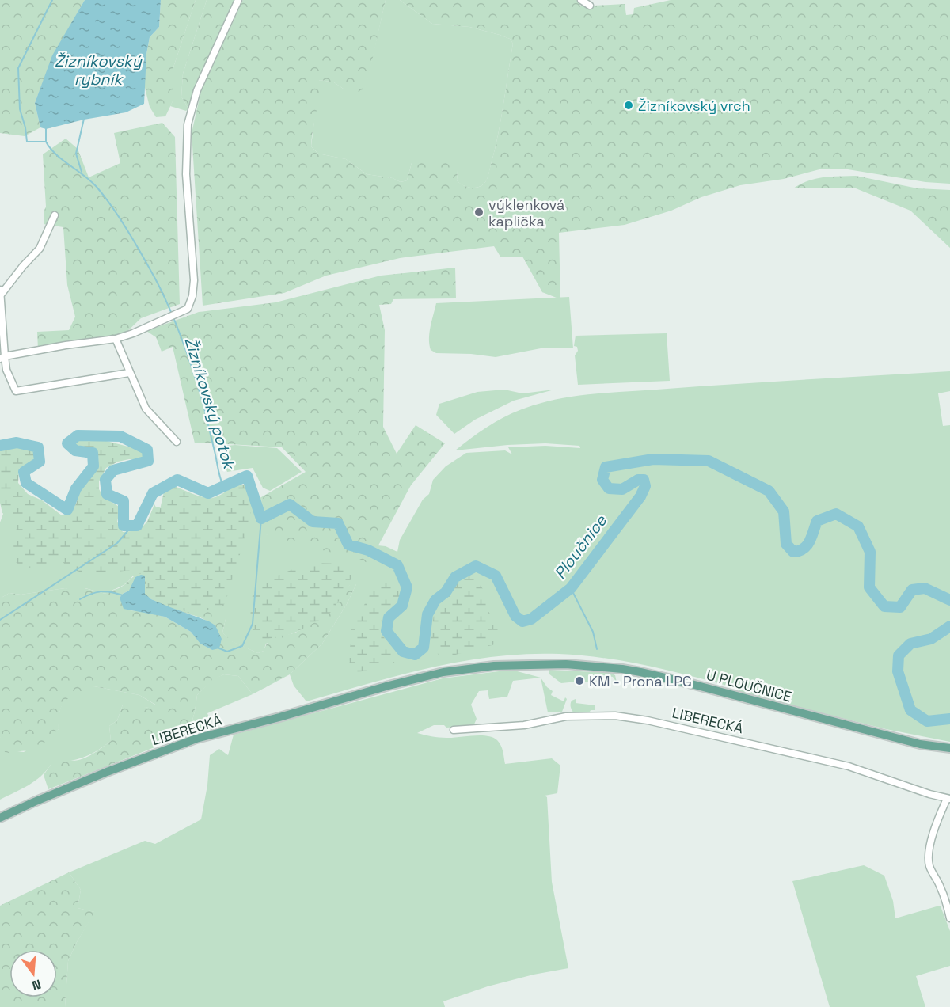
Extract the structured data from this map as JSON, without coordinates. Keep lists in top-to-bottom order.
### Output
{
  "streets": {
    "main road": ["U PLOUČNICE", "LIBERECKÁ"]
  },
  "crossings": [
    ["U PLOUČNICE", "LIBERECKÁ"]
  ],
  "water": ["Žizníkovský rybník", "Žizníkovský potok", "Ploučnice"],
  "places": ["Žizníkovský vrch", "výklenková kaplička", "KM - Prona LPG"],
  "north": "bottom"
}
